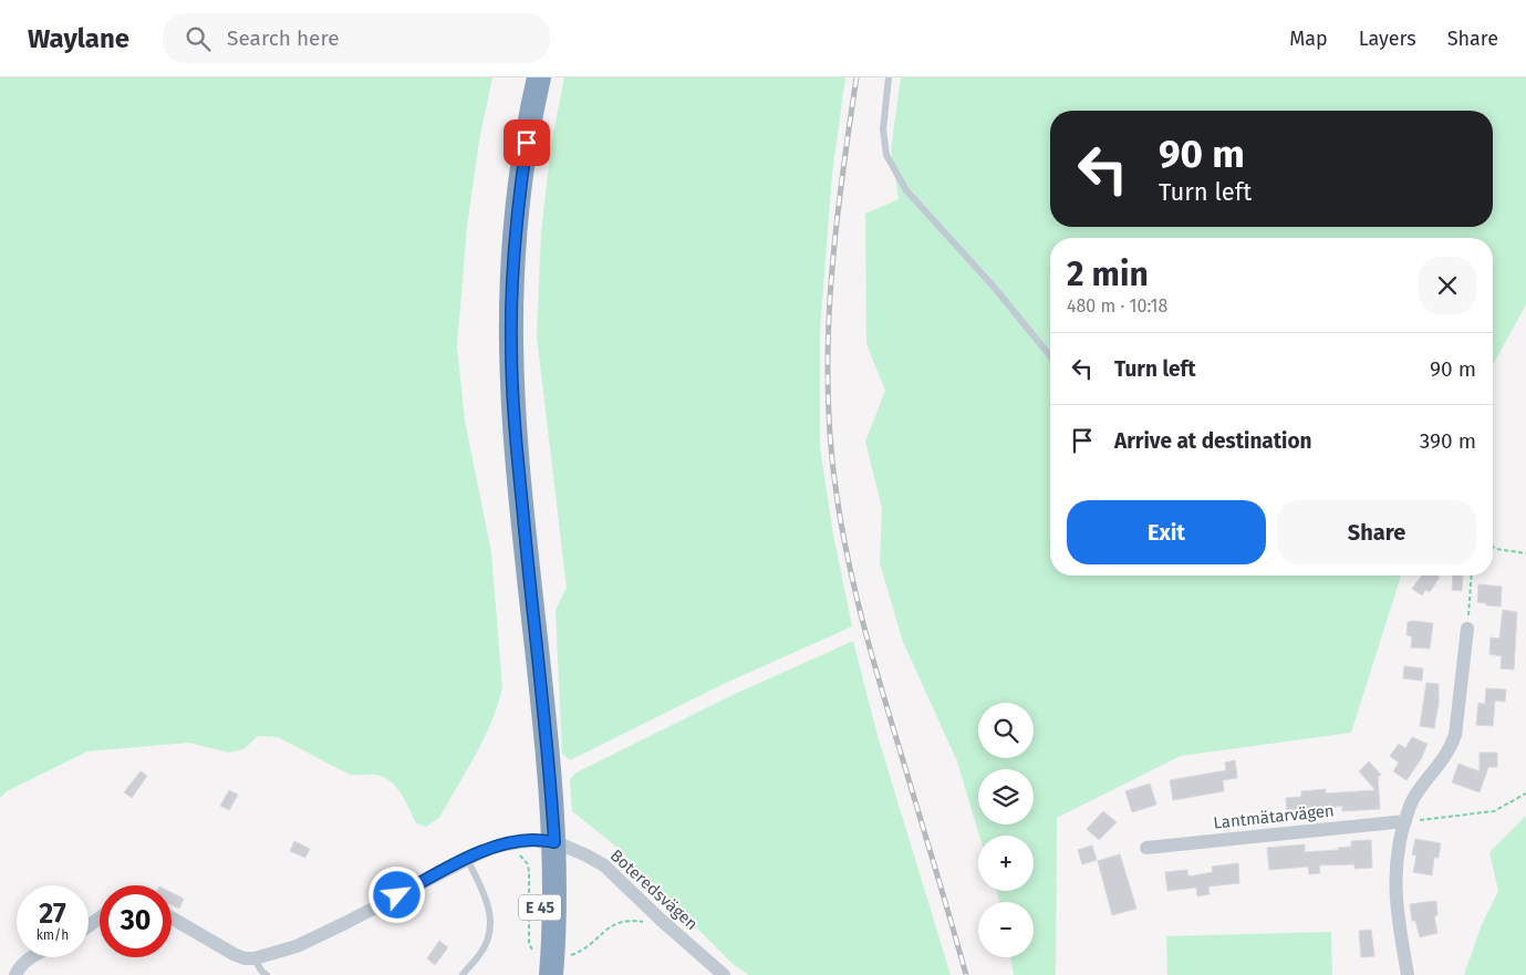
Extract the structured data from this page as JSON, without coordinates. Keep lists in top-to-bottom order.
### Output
{
  "streets": {
    "highway": ["E 45"],
    "street": ["Lantmätarvägen", "Boteredsvägen"]
  },
  "crossings": [
    ["Boteredsvägen", "E 45"]
  ],
  "page": {
    "header": "Waylane",
    "search": "Search here",
    "nav": ["Map", "Layers", "Share"],
    "turn": ["90 m", "Turn left"],
    "heading": ["2 min", "480 m · 10:18"],
    "list": [
      {
        "name": "Turn left",
        "value": "90 m"
      },
      {
        "name": "Arrive at destination",
        "value": "390 m"
      }
    ],
    "buttons": ["Exit", "Share"],
    "map_buttons": ["+", "−"],
    "speed": "27 km/h",
    "limit": "30"
  }
}
